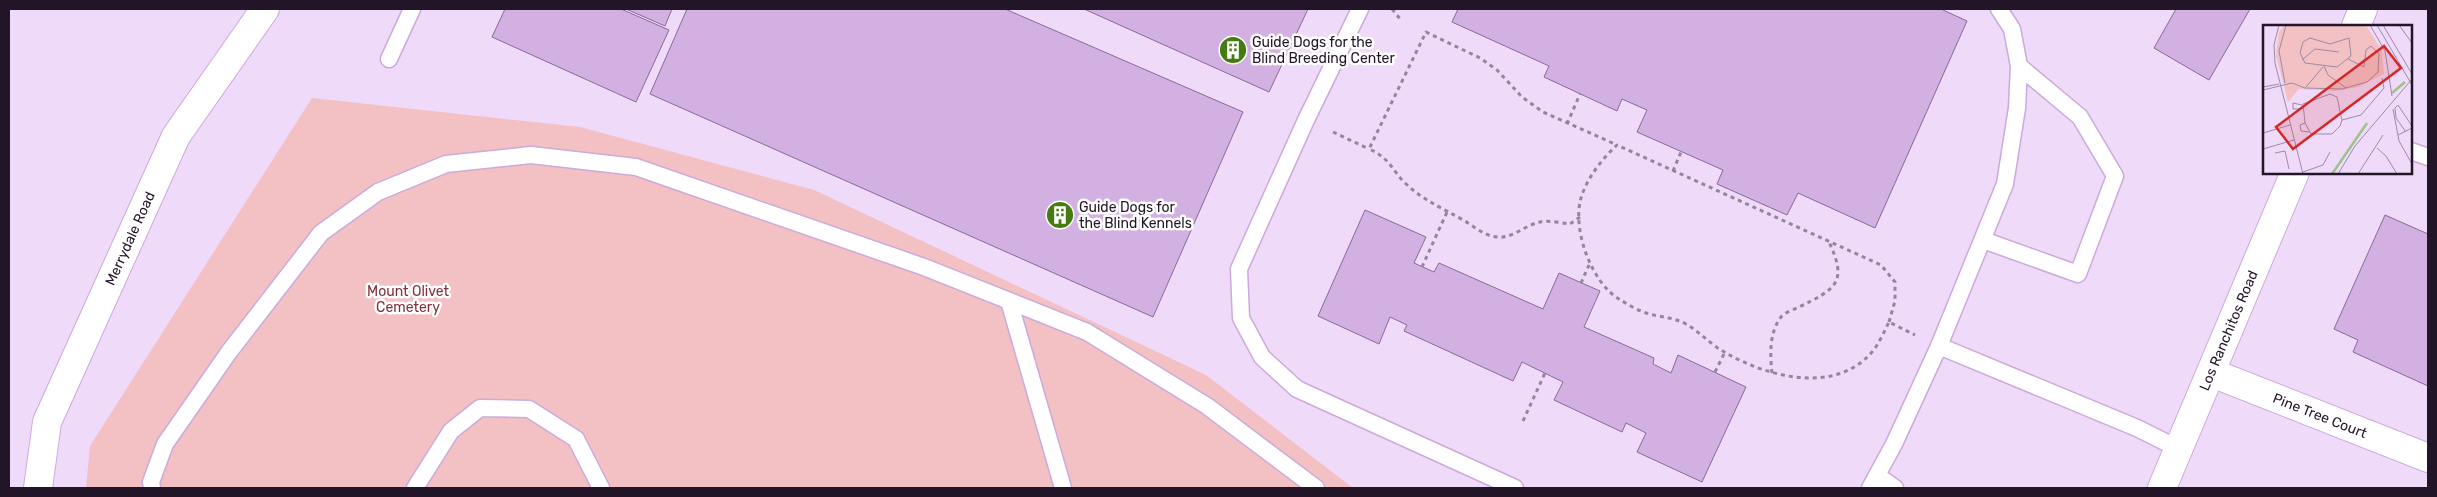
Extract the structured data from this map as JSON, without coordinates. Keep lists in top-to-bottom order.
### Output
{
  "streets": {
    "street": ["Merrydale Road", "Los Ranchitos Road", "Pine Tree Court"]
  },
  "crossings": [
    ["Los Ranchitos Road", "Pine Tree Court"]
  ],
  "parks": ["Mount Olivet Cemetery"],
  "places": {
    "building": ["Guide Dogs for the Blind Breeding Center", "Guide Dogs for the Blind Kennels"]
  }
}
